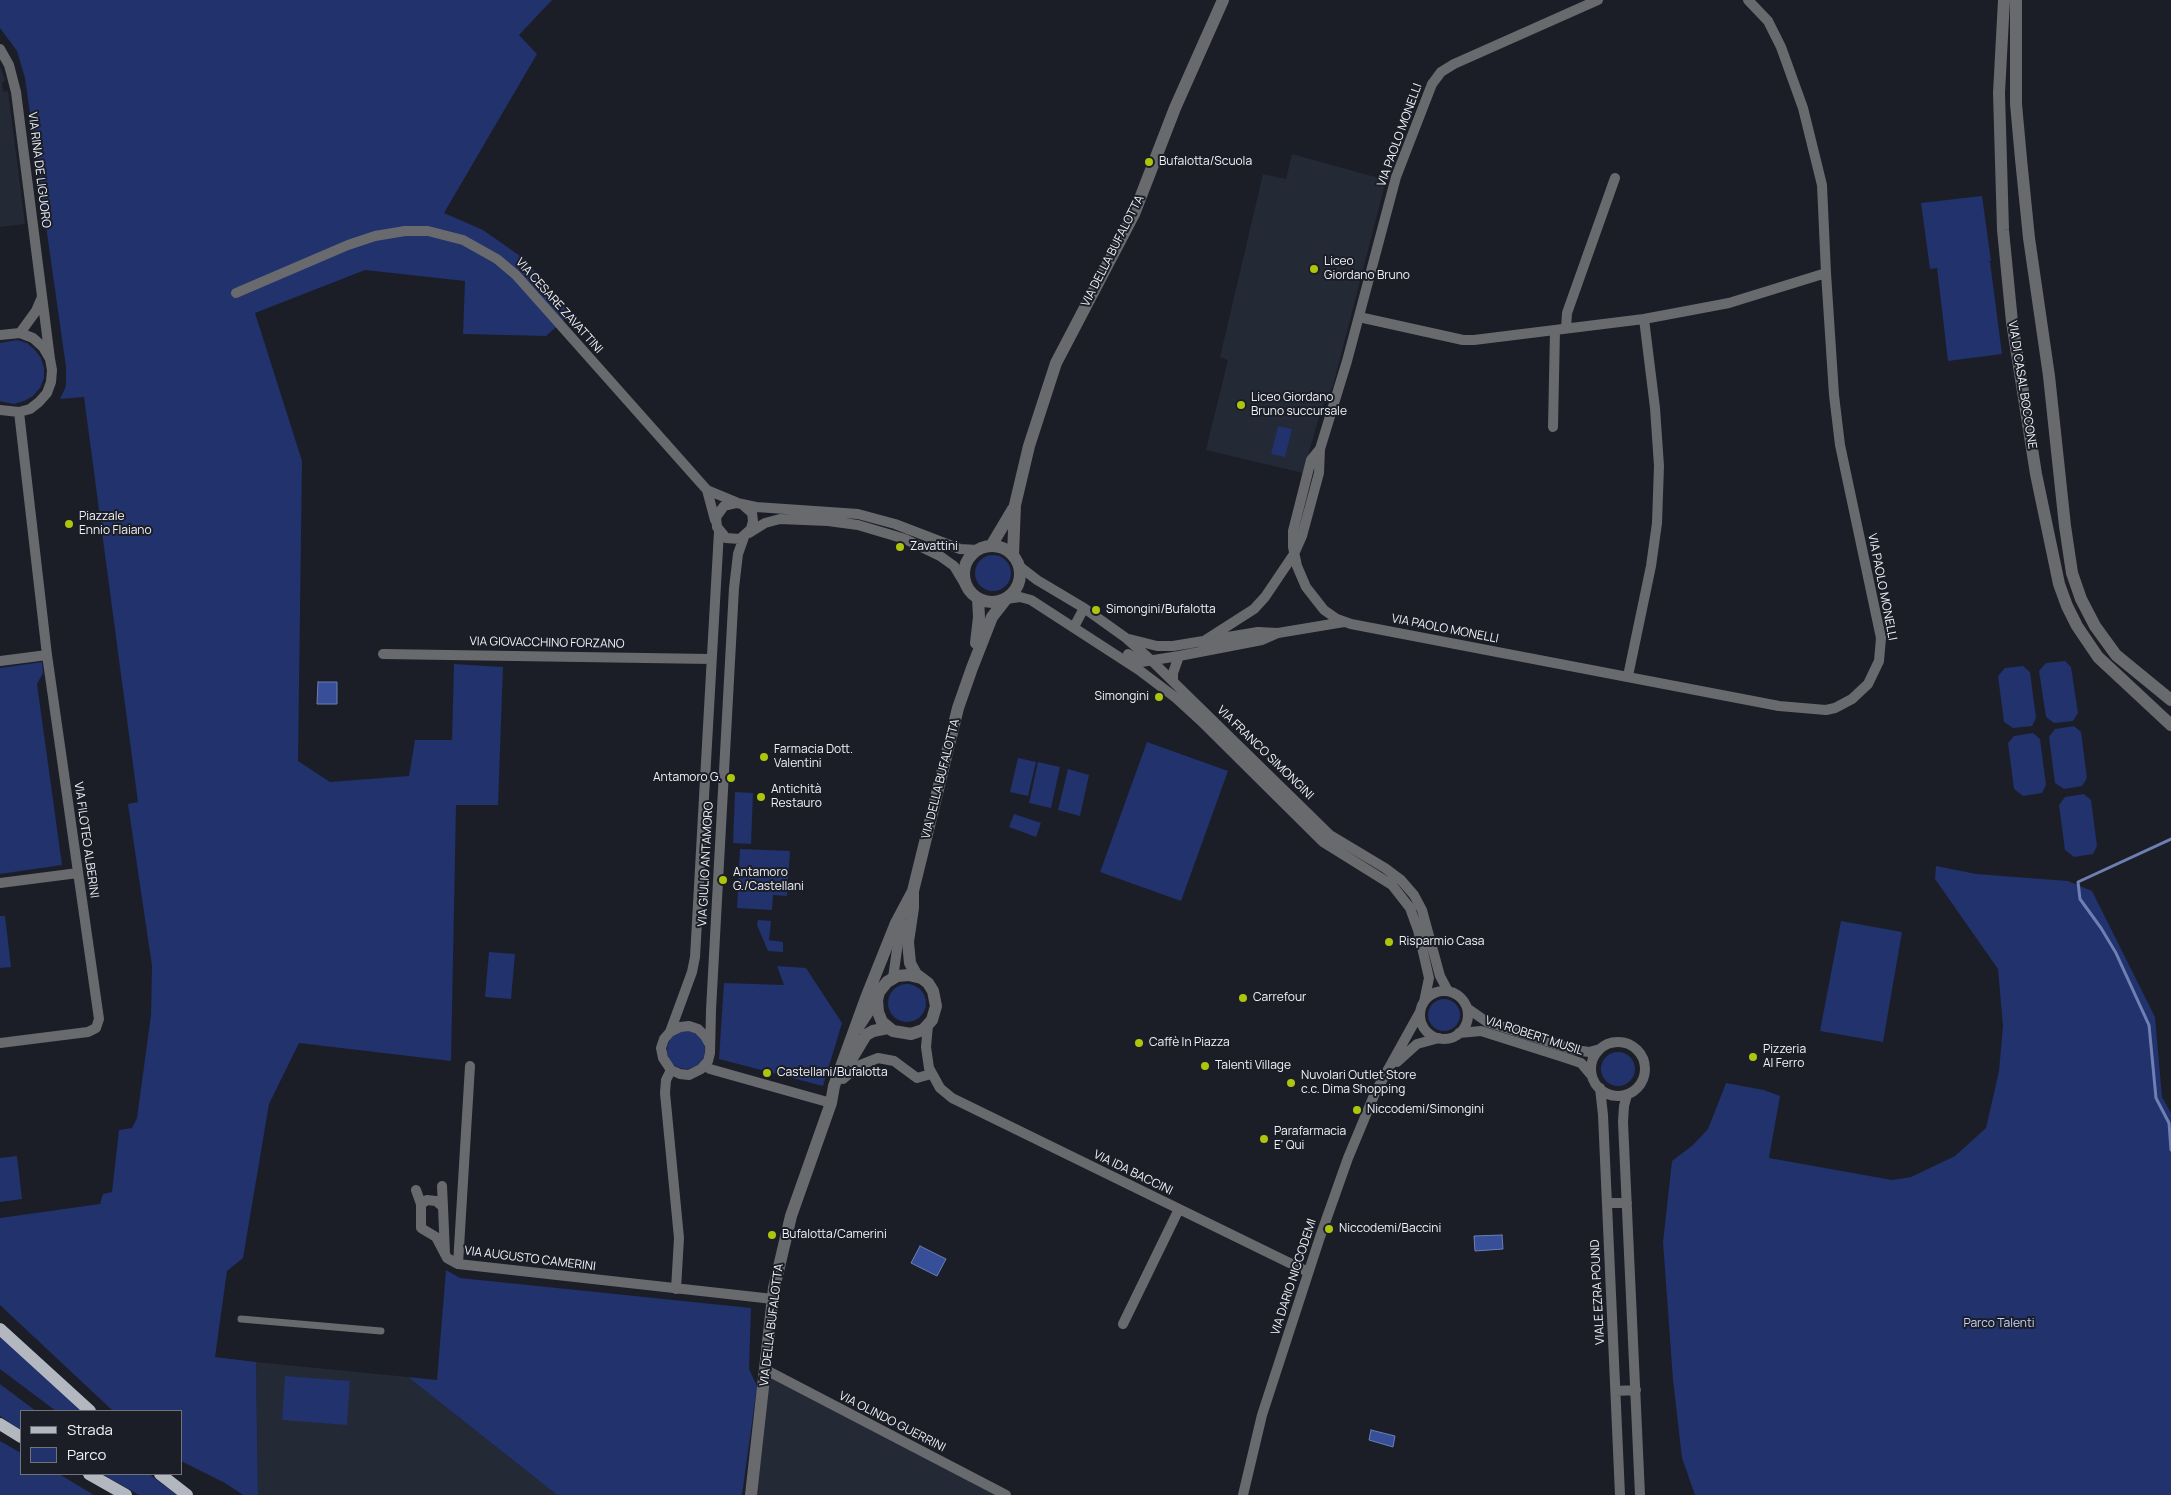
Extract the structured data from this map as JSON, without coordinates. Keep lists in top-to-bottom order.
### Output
{
  "streets": {
    "street": [
      "VIA PAOLO MONELLI",
      "VIA RINA DE LIGUORO",
      "VIA DELLA BUFALOTTA",
      "VIA CESARE ZAVATTINI",
      "VIA DI CASAL BOCCONE",
      "VIA GIOVACCHINO FORZANO",
      "VIA FRANCO SIMONGINI",
      "VIA FILOTEO ALBERINI",
      "VIA GIULIO ANTAMORO",
      "VIA ROBERT MUSIL",
      "VIA IDA BACCINI",
      "VIA AUGUSTO CAMERINI",
      "VIA DARIO NICCODEMI",
      "VIALE EZRA POUND",
      "VIA OLINDO GUERRINI"
    ]
  },
  "crossings": [
    ["VIA DELLA BUFALOTTA", "VIA CESARE ZAVATTINI"],
    ["VIA DELLA BUFALOTTA", "VIA FRANCO SIMONGINI"],
    ["VIA DELLA BUFALOTTA", "VIA AUGUSTO CAMERINI"],
    ["VIA DELLA BUFALOTTA", "VIA OLINDO GUERRINI"],
    ["VIA CESARE ZAVATTINI", "VIA FRANCO SIMONGINI"],
    ["VIA CESARE ZAVATTINI", "VIA GIULIO ANTAMORO"],
    ["VIA GIOVACCHINO FORZANO", "VIA GIULIO ANTAMORO"],
    ["VIA FRANCO SIMONGINI", "VIA ROBERT MUSIL"],
    ["VIA FRANCO SIMONGINI", "VIA DARIO NICCODEMI"],
    ["VIA ROBERT MUSIL", "VIA DARIO NICCODEMI"],
    ["VIA ROBERT MUSIL", "VIALE EZRA POUND"],
    ["VIA IDA BACCINI", "VIA DARIO NICCODEMI"]
  ],
  "parks": ["Parco Talenti"],
  "places": [
    "Bufalotta/Scuola",
    "Liceo Giordano Bruno",
    "Liceo Giordano Bruno succursale",
    "Piazzale Ennio Flaiano",
    "Zavattini",
    "Simongini/Bufalotta",
    "Simongini",
    "Farmacia Dott. Valentini",
    "Antamoro G.",
    "Antichità Restauro",
    "Antamoro G./Castellani",
    "Risparmio Casa",
    "Carrefour",
    "Caffè In Piazza",
    "Pizzeria Al Ferro",
    "Talenti Village",
    "Castellani/Bufalotta",
    "Nuvolari Outlet Store c.c. Dima Shopping",
    "Niccodemi/Simongini",
    "Parafarmacia E' Qui",
    "Niccodemi/Baccini",
    "Bufalotta/Camerini"
  ],
  "legend": ["Strada", "Parco"]
}
